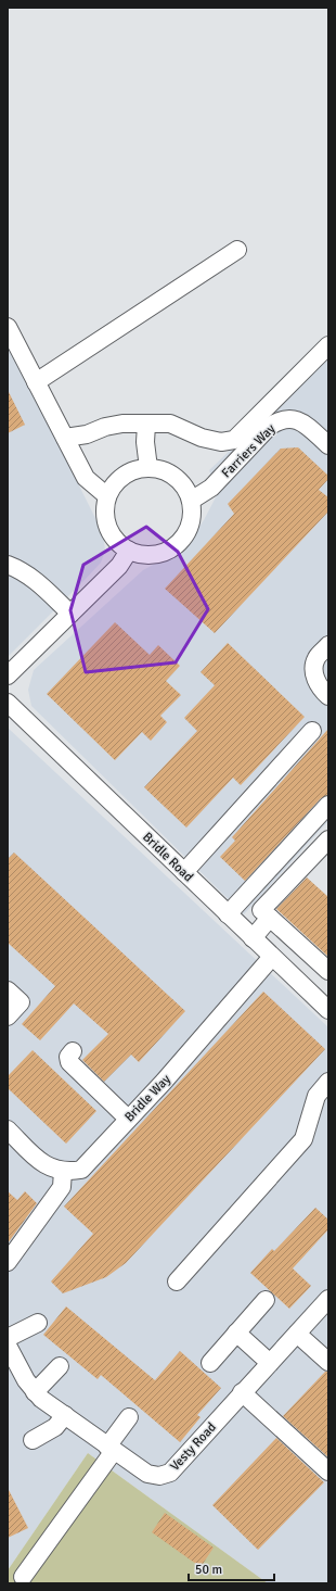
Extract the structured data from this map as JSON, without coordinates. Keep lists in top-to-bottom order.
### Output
{
  "streets": {
    "street": [
      "Farriers Way",
      "Bridle Road",
      "Bridle Way",
      "Vesty Road"
    ]
  },
  "crossings": [
    ["Bridle Road", "Bridle Way"]
  ],
  "scale_bar": "50 m"
}
